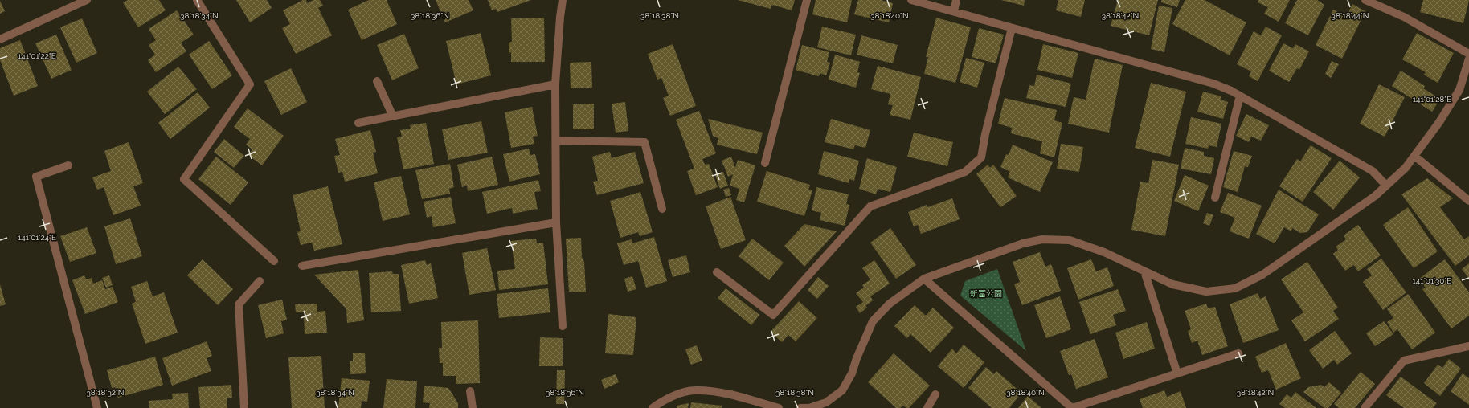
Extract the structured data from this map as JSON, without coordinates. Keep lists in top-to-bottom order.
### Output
{
  "parks": ["新富公園"],
  "coordinates": [
    "38°18'34\"N",
    "38°18'36\"N",
    "38°18'44\"N",
    "38°18'38\"N",
    "38°18'40\"N",
    "38°18'42\"N",
    "141°01'22\"E",
    "141°01'28\"E",
    "141°01'24\"E",
    "141°01'30\"E",
    "38°18'32\"N"
  ]
}
